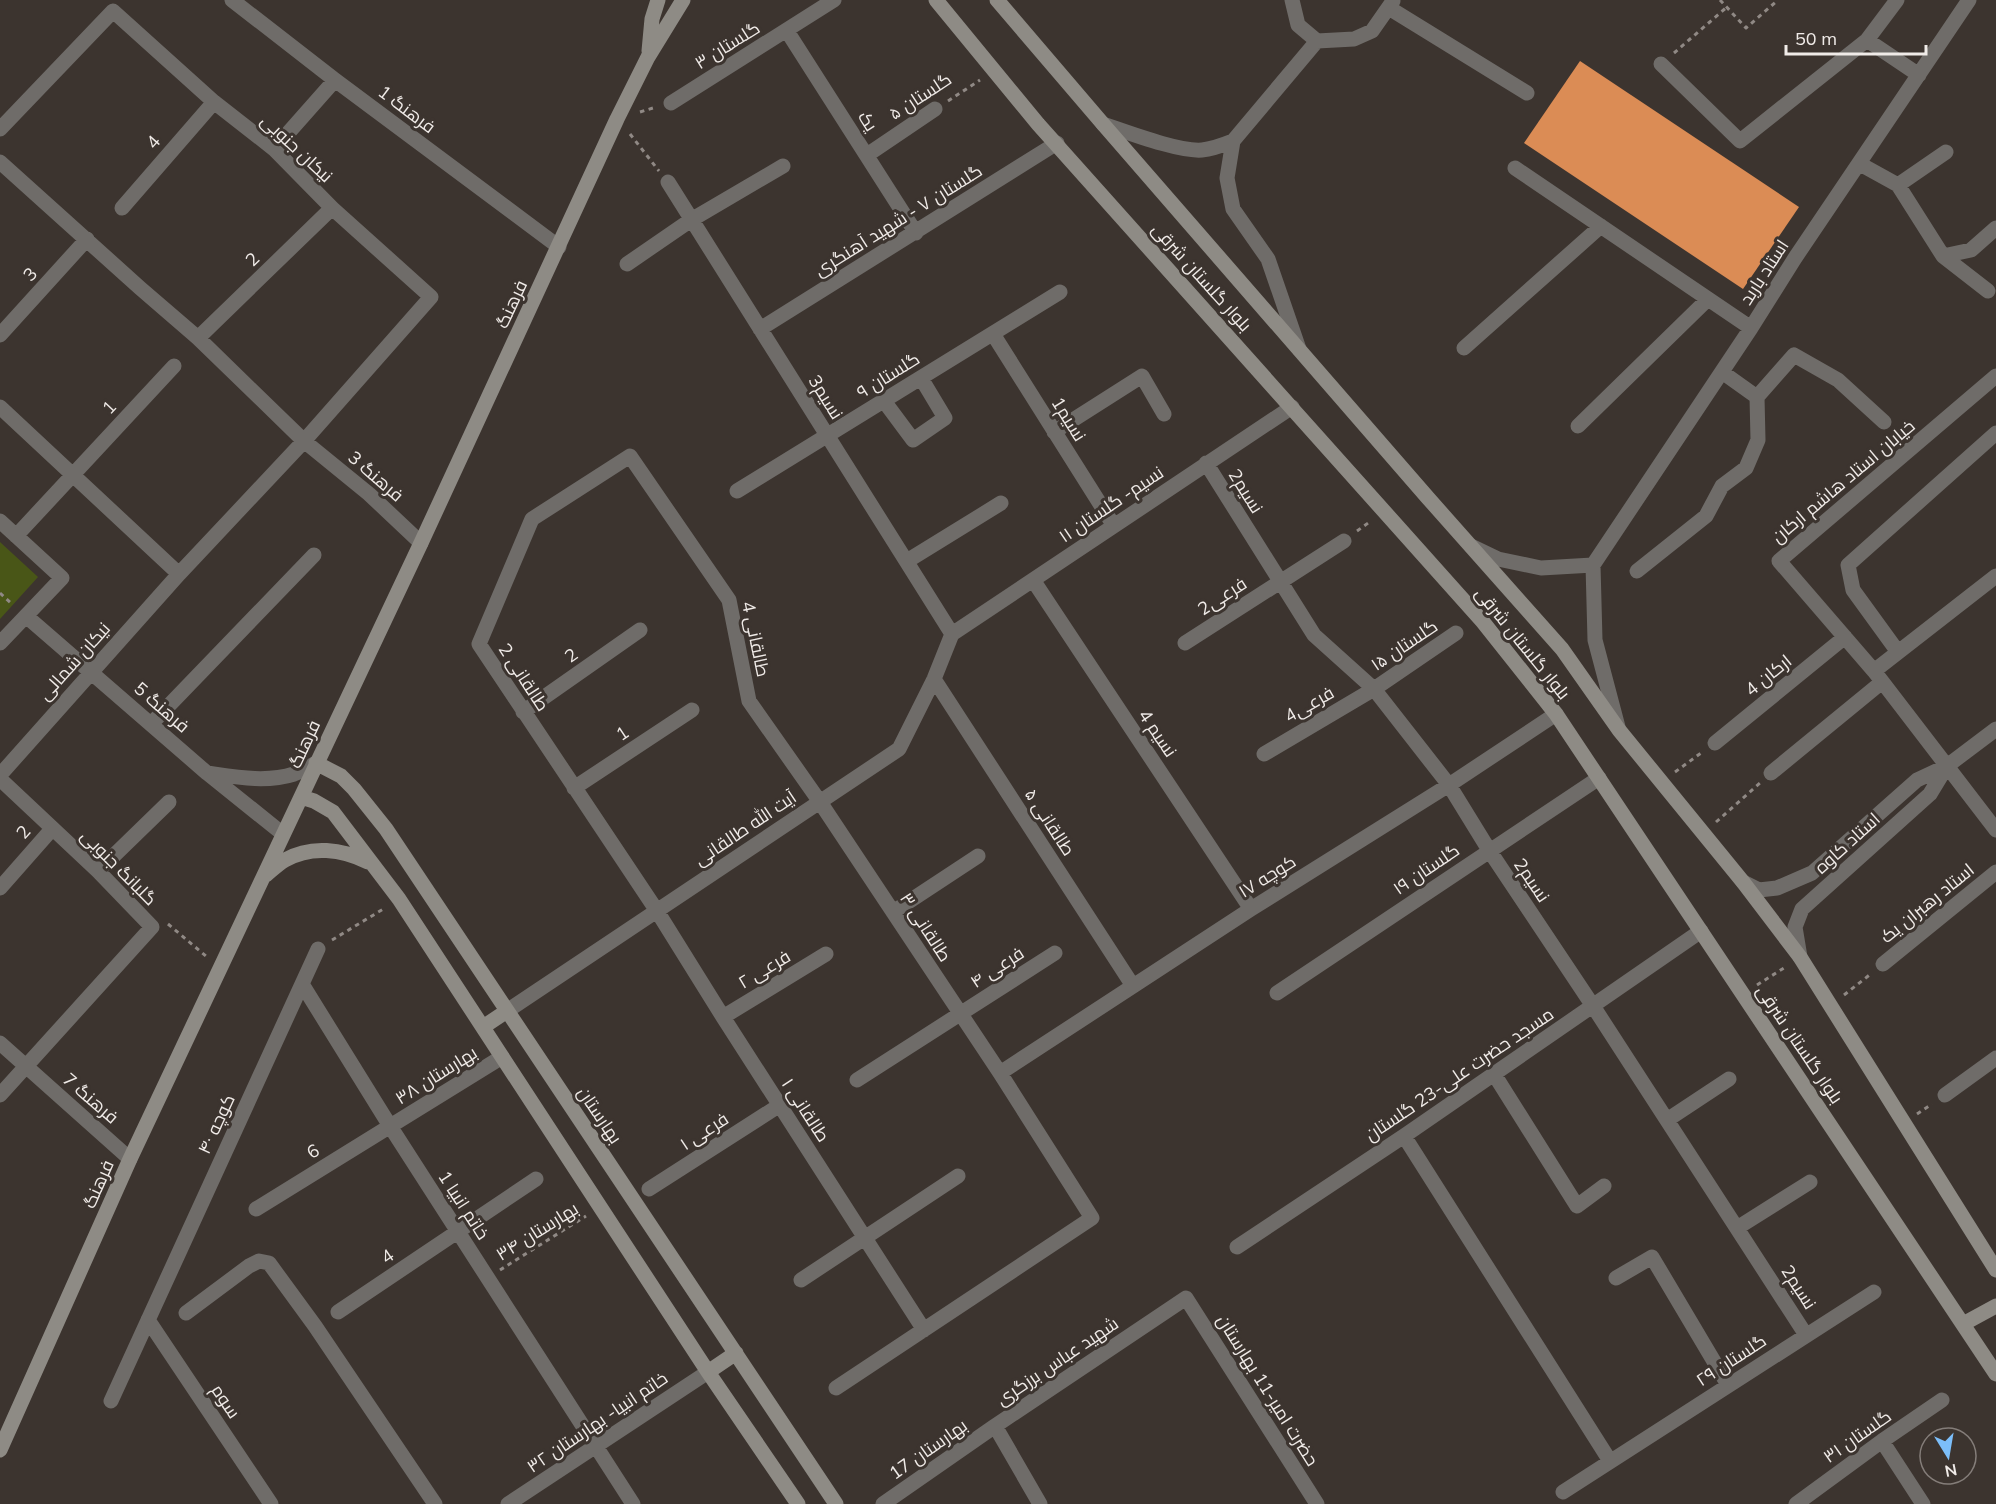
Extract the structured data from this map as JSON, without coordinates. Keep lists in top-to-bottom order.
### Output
{
  "streets": {
    "street": [
      "گلستان ۳",
      "گلستان ۵",
      "فرهنگ 1",
      "یک",
      "4",
      "نیکان جنوبی",
      "گلستان ۷ - شهید آهنگری",
      "2",
      "استاد باربد",
      "3",
      "بلوار گلستان شرقی",
      "فرهنگ",
      "گلستان ۹",
      "نسیم3",
      "1",
      "نسیم1",
      "فرهنگ 3",
      "خیابان استاد هاشم ارکان",
      "نسیم2",
      "نسیم- گلستان ۱۱",
      "فرعی2",
      "طالقانی 4",
      "گلستان ۱۵",
      "نیکان شمالی",
      "ارکان 4",
      "طالقانی 2",
      "فرعی4",
      "فرهنگ 5",
      "نسیم 4",
      "طالقانی ۵",
      "آیت الله طالقانی",
      "استاد کاوه",
      "گلبانگ جنوبی",
      "گلستان ۱۹",
      "کوچه ۱۷",
      "استاد رهبران یک",
      "طالقانی ۳",
      "فرعی ۴",
      "فرعی ۲",
      "مسجد حضرت علی-23 گلستان",
      "بهارستان ۳۸",
      "فرهنگ 7",
      "طالقانی ۱",
      "بهارستان",
      "کوچه ۴۰",
      "فرعی ۱",
      "6",
      "خاتم انبیا 1",
      "گلستان ۲۹",
      "شهید عباس برزگری",
      "حضرت امیر-11 بهارستان",
      "سوم",
      "خاتم انبیا- بهارستان ۳۲",
      "گلستان ۳۱",
      "بهارستان 17"
    ],
    "path": ["بهارستان ۳۴"]
  },
  "crossings": [
    ["گلستان ۳", "یک"],
    ["گلستان ۵", "یک"],
    ["گلستان ۵", "بلوار گلستان شرقی"],
    ["فرهنگ 1", "فرهنگ"],
    ["یک", "گلستان ۷ - شهید آهنگری"],
    ["4", "نیکان جنوبی"],
    ["4", "خاتم انبیا 1"],
    ["نیکان جنوبی", "2"],
    ["نیکان جنوبی", "فرهنگ 3"],
    ["نیکان جنوبی", "نیکان شمالی"],
    ["گلستان ۷ - شهید آهنگری", "بلوار گلستان شرقی"],
    ["گلستان ۷ - شهید آهنگری", "نسیم3"],
    ["2", "فرهنگ 3"],
    ["2", "طالقانی 2"],
    ["2", "گلبانگ جنوبی"],
    ["3", "فرهنگ 3"],
    ["بلوار گلستان شرقی", "نسیم- گلستان ۱۱"],
    ["بلوار گلستان شرقی", "استاد کاوه"],
    ["بلوار گلستان شرقی", "گلستان ۱۹"],
    ["بلوار گلستان شرقی", "کوچه ۱۷"],
    ["بلوار گلستان شرقی", "مسجد حضرت علی-23 گلستان"],
    ["فرهنگ", "فرهنگ 3"],
    ["فرهنگ", "فرهنگ 5"],
    ["فرهنگ", "فرهنگ 7"],
    ["فرهنگ", "بهارستان"],
    ["گلستان ۹", "نسیم3"],
    ["گلستان ۹", "نسیم1"],
    ["نسیم3", "نسیم- گلستان ۱۱"],
    ["نسیم3", "آیت الله طالقانی"],
    ["1", "طالقانی 2"],
    ["نسیم1", "نسیم- گلستان ۱۱"],
    ["فرهنگ 3", "نیکان شمالی"],
    ["خیابان استاد هاشم ارکان", "ارکان 4"],
    ["خیابان استاد هاشم ارکان", "استاد کاوه"],
    ["نسیم2", "نسیم- گلستان ۱۱"],
    ["نسیم2", "فرعی2"],
    ["نسیم2", "گلستان ۱۵"],
    ["نسیم2", "فرعی4"],
    ["نسیم2", "گلستان ۱۹"],
    ["نسیم2", "کوچه ۱۷"],
    ["نسیم2", "مسجد حضرت علی-23 گلستان"],
    ["نسیم2", "گلستان ۲۹"],
    ["نسیم- گلستان ۱۱", "نسیم 4"],
    ["نسیم- گلستان ۱۱", "آیت الله طالقانی"],
    ["طالقانی 4", "طالقانی 2"],
    ["طالقانی 4", "آیت الله طالقانی"],
    ["طالقانی 4", "طالقانی ۳"],
    ["گلستان ۱۵", "فرعی4"],
    ["نیکان شمالی", "فرهنگ 5"],
    ["نیکان شمالی", "گلبانگ جنوبی"],
    ["طالقانی 2", "آیت الله طالقانی"],
    ["طالقانی 2", "طالقانی ۱"],
    ["نسیم 4", "کوچه ۱۷"],
    ["طالقانی ۵", "آیت الله طالقانی"],
    ["طالقانی ۵", "کوچه ۱۷"],
    ["آیت الله طالقانی", "طالقانی ۳"],
    ["آیت الله طالقانی", "طالقانی ۱"],
    ["آیت الله طالقانی", "بهارستان"],
    ["گلبانگ جنوبی", "فرهنگ 7"],
    ["کوچه ۱۷", "طالقانی ۳"],
    ["طالقانی ۳", "فرعی ۴"],
    ["طالقانی ۳", "طالقانی ۱"],
    ["فرعی ۲", "طالقانی ۱"],
    ["بهارستان ۳۸", "6"],
    ["بهارستان ۳۸", "خاتم انبیا 1"],
    ["طالقانی ۱", "فرعی ۱"],
    ["کوچه ۴۰", "خاتم انبیا 1"],
    ["کوچه ۴۰", "سوم"],
    ["6", "خاتم انبیا 1"],
    ["خاتم انبیا 1", "بهارستان ۳۴"],
    ["خاتم انبیا 1", "خاتم انبیا- بهارستان ۳۲"],
    ["شهید عباس برزگری", "حضرت امیر-11 بهارستان"],
    ["شهید عباس برزگری", "بهارستان 17"]
  ],
  "scale_bar": "50 m",
  "north": "bottom"
}
